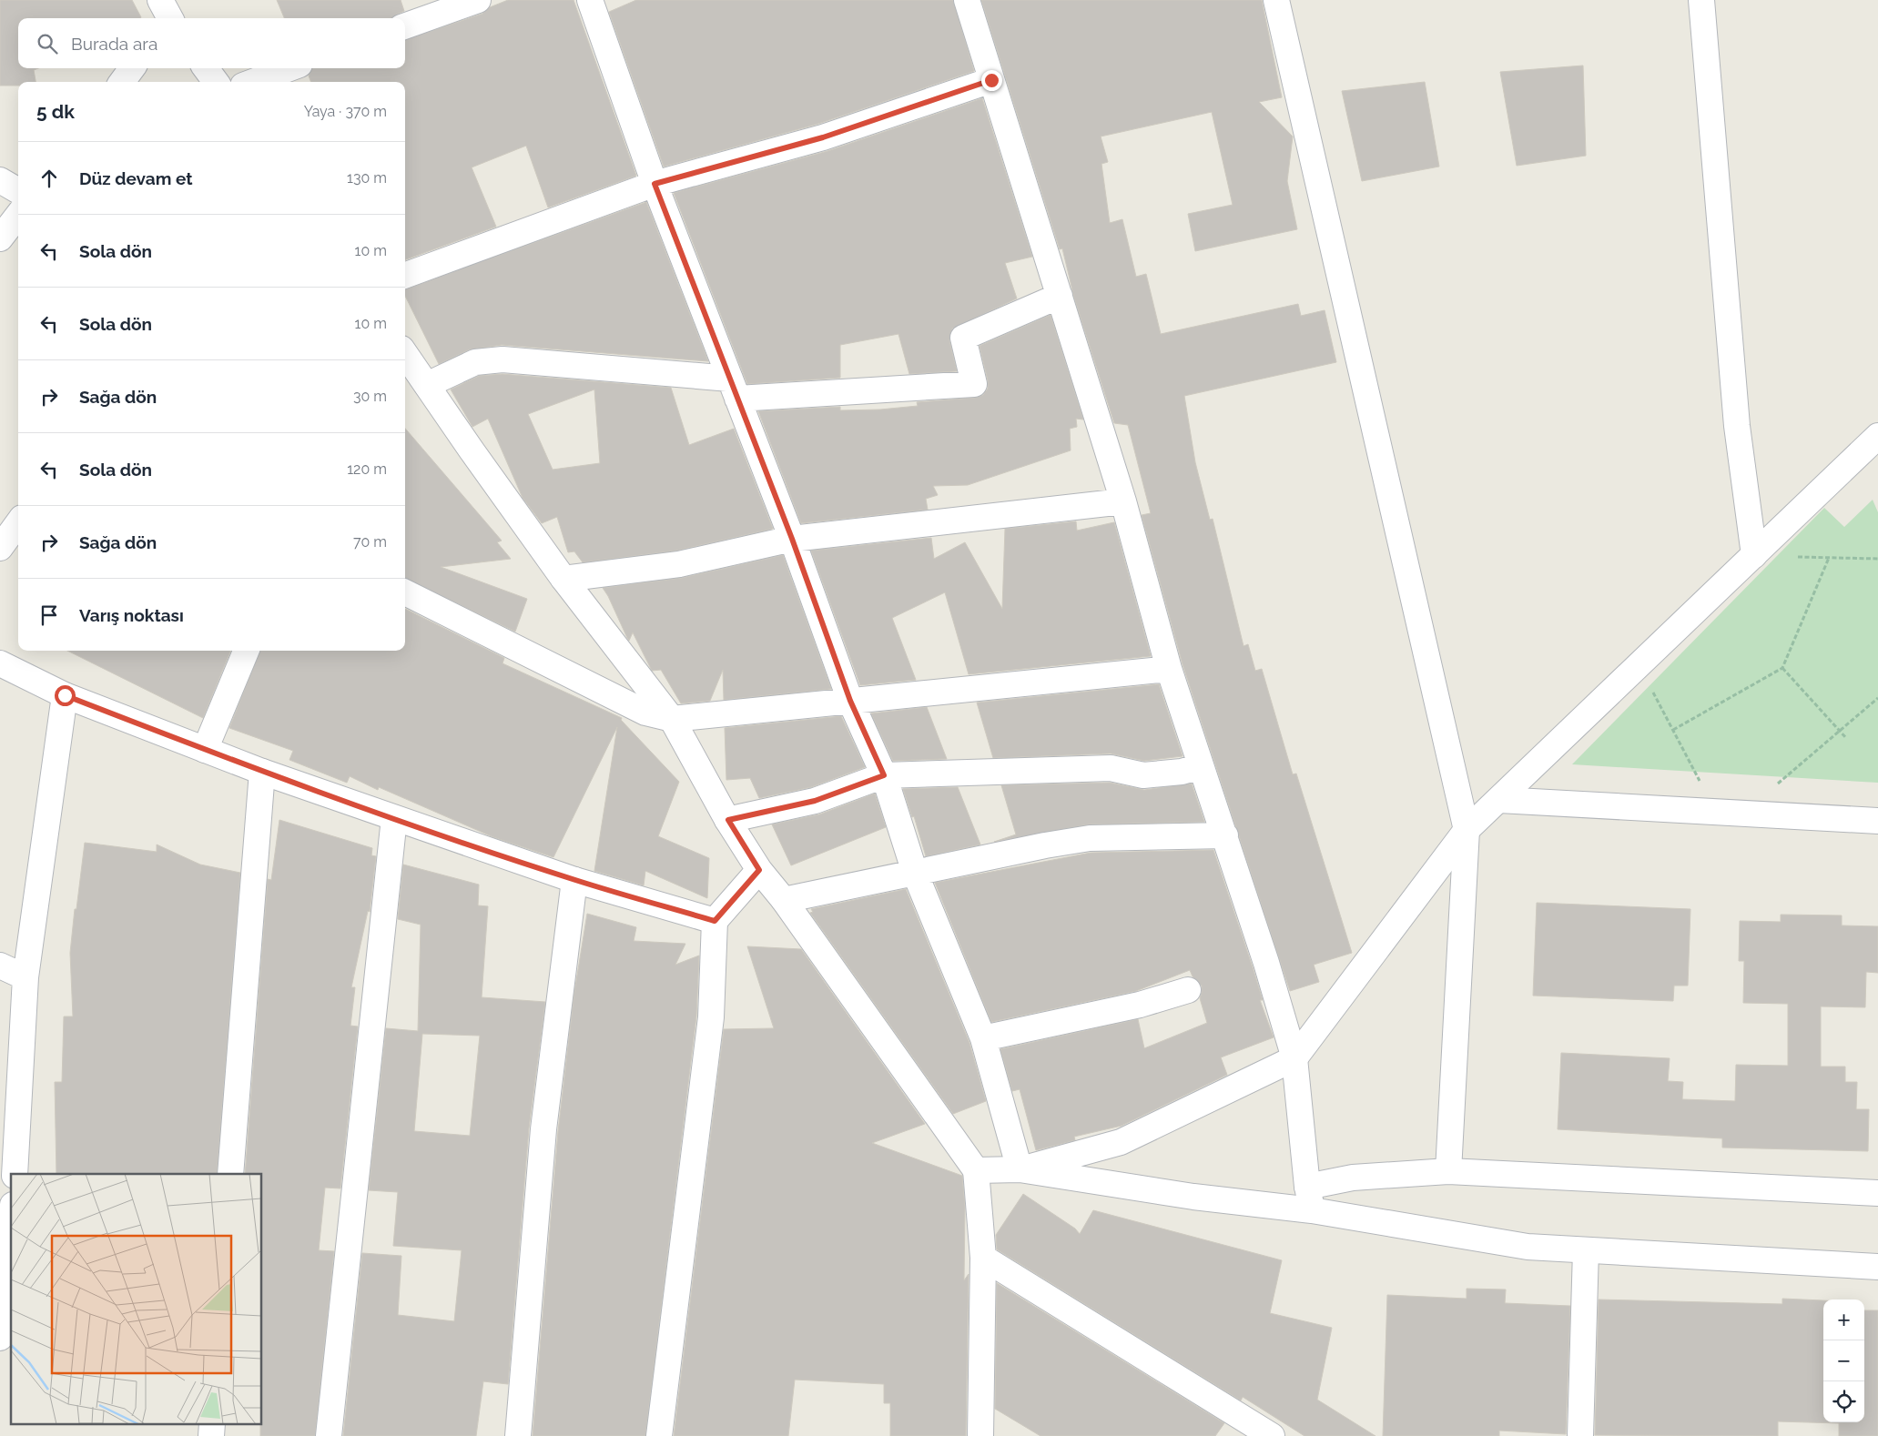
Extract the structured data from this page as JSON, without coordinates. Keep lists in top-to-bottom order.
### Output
{
  "page": {
    "search": "Burada ara",
    "heading": ["5 dk", "Yaya · 370 m"],
    "list": [
      ["Düz devam et", "130 m"],
      ["Sola dön", "10 m"],
      ["Sola dön", "10 m"],
      ["Sağa dön", "30 m"],
      ["Sola dön", "120 m"],
      ["Sağa dön", "70 m"],
      "Varış noktası"
    ],
    "map_buttons": ["+", "−"]
  }
}
